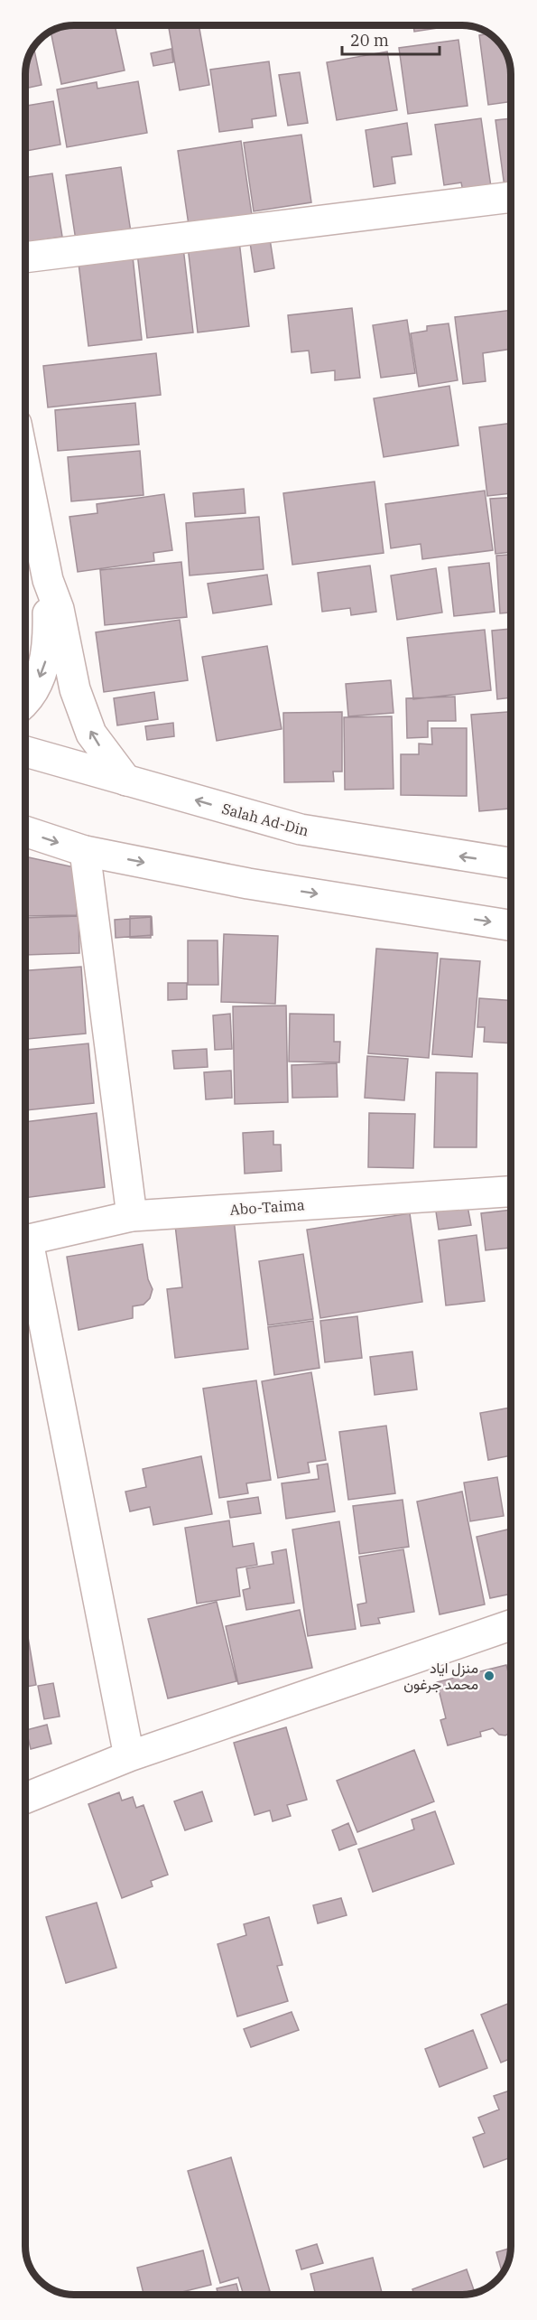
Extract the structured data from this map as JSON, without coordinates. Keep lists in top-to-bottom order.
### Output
{
  "streets": {
    "main road": ["Salah Ad-Din", "Abo-Taima"]
  },
  "places": ["منزل اياد محمد جرغون"],
  "scale_bar": "20 m"
}
